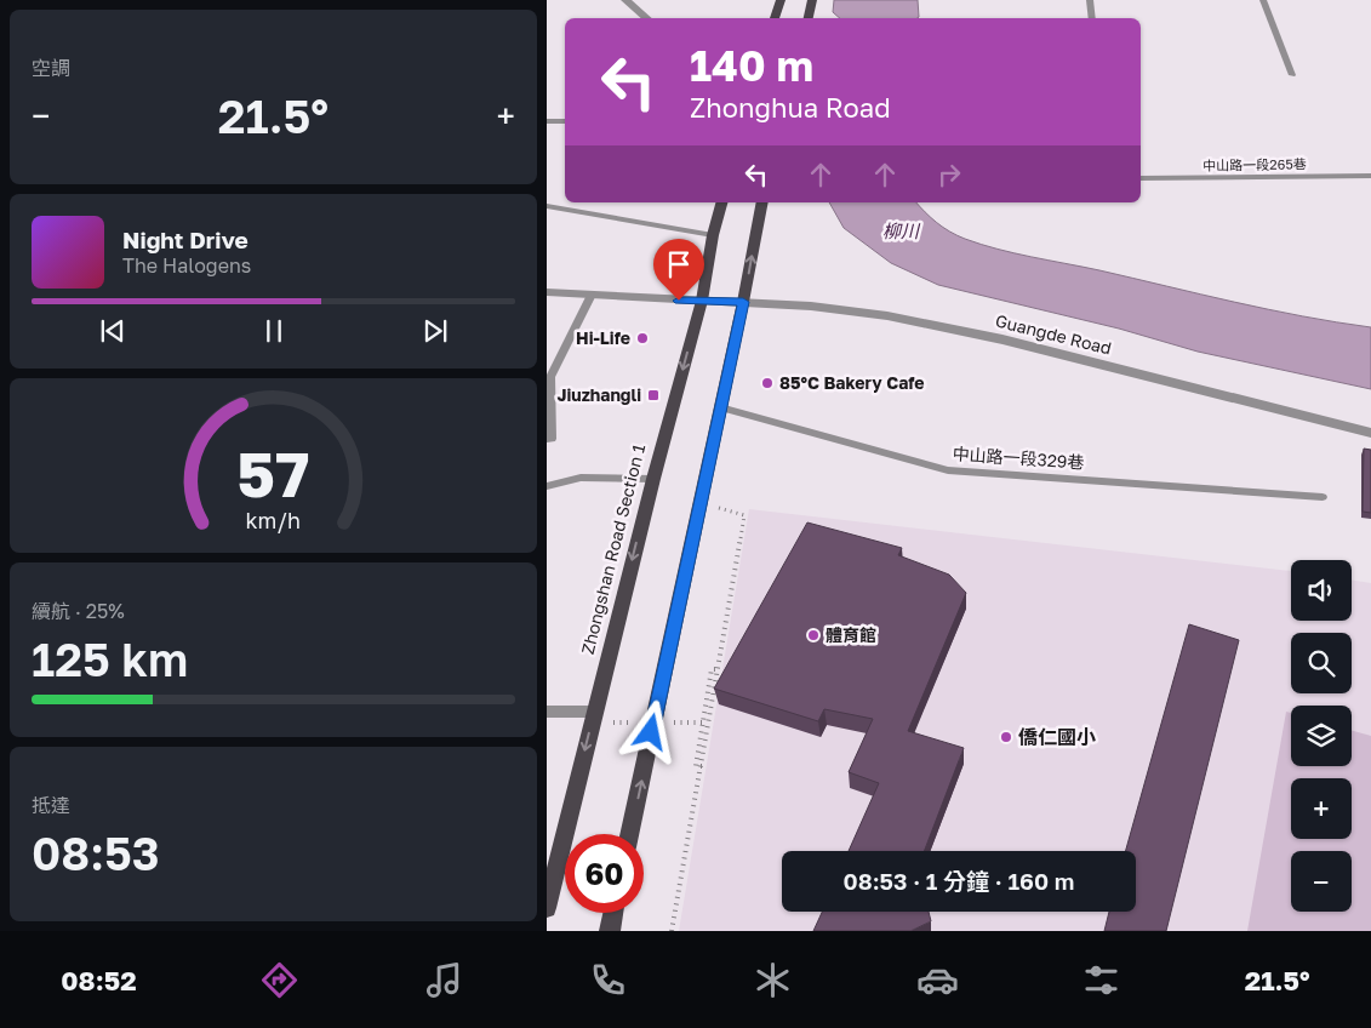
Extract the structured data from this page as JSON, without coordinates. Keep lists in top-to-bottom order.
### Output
{
  "streets": {
    "main road": ["Zhongshan Road Section 1"],
    "street": ["Guangde Road"],
    "lane": ["中山路一段265巷", "中山路一段329巷"]
  },
  "crossings": [
    ["Guangde Road", "Zhongshan Road Section 1"]
  ],
  "water": ["柳川"],
  "places": {
    "other": [
      "Hi-Life",
      "85°C Bakery Cafe",
      "體育館",
      "僑仁國小"
    ],
    "transit": ["Jiuzhangli"]
  },
  "page": {
    "tile": [
      "空調",
      ["續航 · 25%", "125 km"],
      ["抵達", "08:53"]
    ],
    "turn": ["140 m", "Zhonghua Road"],
    "heat": ["−", "21.5°", "+"],
    "song": ["Night Drive", "The Halogens"],
    "map_buttons": ["+", "−"],
    "limit": "60",
    "trip": "08:53 · 1 分鐘 · 160 m",
    "tabs": ["08:52", "21.5°"],
    "gauge": ["57", "km/h"]
  }
}
